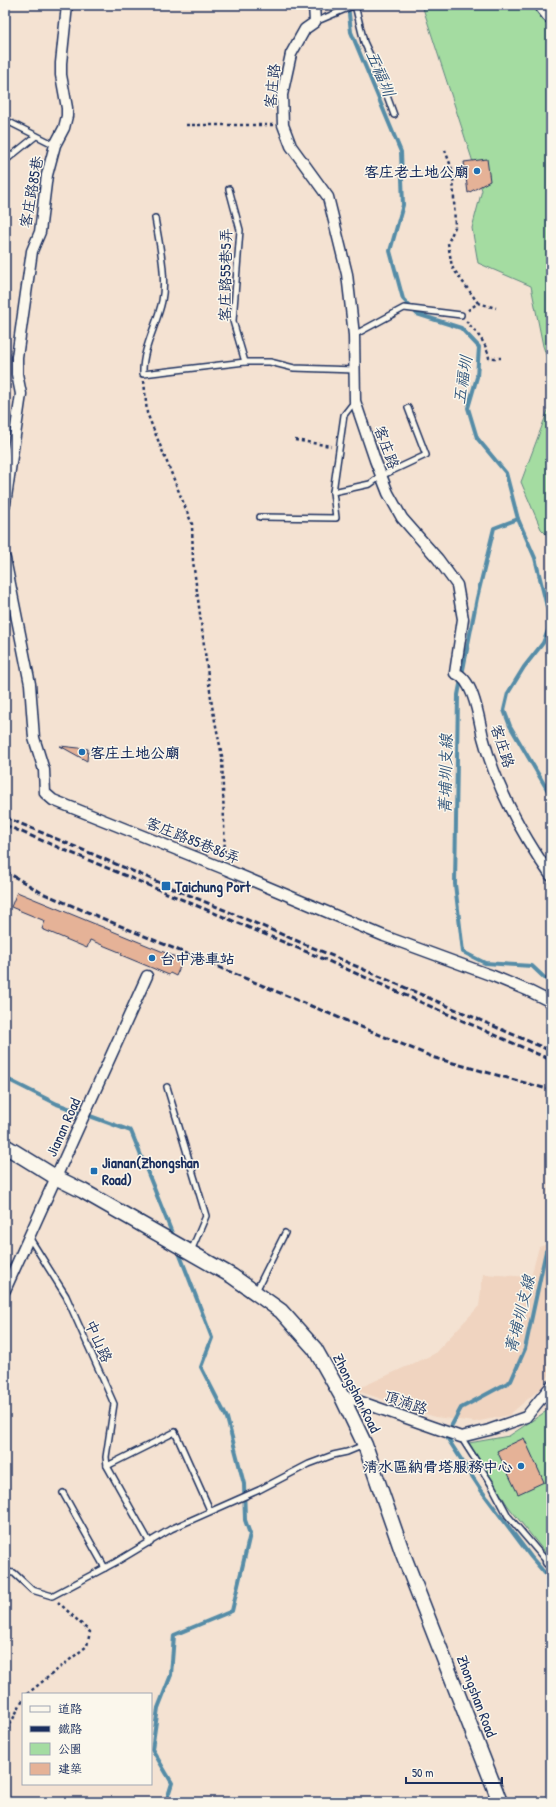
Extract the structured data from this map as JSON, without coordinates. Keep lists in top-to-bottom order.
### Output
{
  "streets": {
    "street": [
      "客庄路",
      "客庄路85巷",
      "客庄路85巷86弄",
      "Jianan Road",
      "Zhongshan Road",
      "頂湳路"
    ],
    "lane": ["客庄路55巷5弄", "中山路"]
  },
  "crossings": [
    ["Jianan Road", "中山路"],
    ["Jianan Road", "Zhongshan Road"],
    ["Zhongshan Road", "頂湳路"]
  ],
  "water": ["五福圳", "菁埔圳支線"],
  "places": {
    "other": [
      "客庄老土地公廟",
      "客庄土地公廟",
      "台中港車站",
      "清水區納骨塔服務中心"
    ],
    "transit": ["Taichung Port", "Jianan(Zhongshan Road)"]
  },
  "legend": [
    "道路",
    "鐵路",
    "公園",
    "建築"
  ],
  "scale_bar": "50 m"
}
